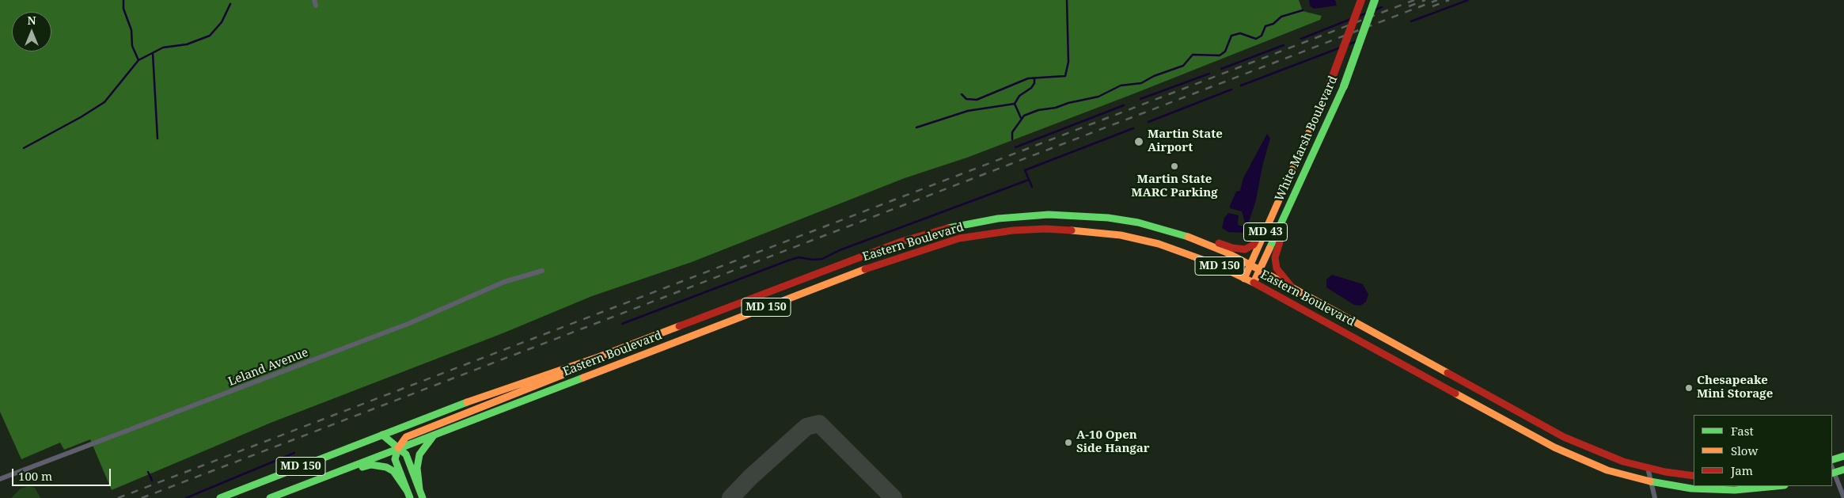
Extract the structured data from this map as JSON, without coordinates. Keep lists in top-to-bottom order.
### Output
{
  "streets": {
    "main road": [
      "White Marsh Boulevard",
      "MD 43",
      "Eastern Boulevard",
      "MD 150"
    ],
    "street": ["Leland Avenue"]
  },
  "crossings": [
    ["White Marsh Boulevard", "Eastern Boulevard"]
  ],
  "places": [
    "Martin State Airport",
    "Martin State MARC Parking",
    "Chesapeake Mini Storage",
    "A-10 Open Side Hangar"
  ],
  "legend": ["Fast", "Slow", "Jam"],
  "scale_bar": "100 m",
  "north": "top"
}
